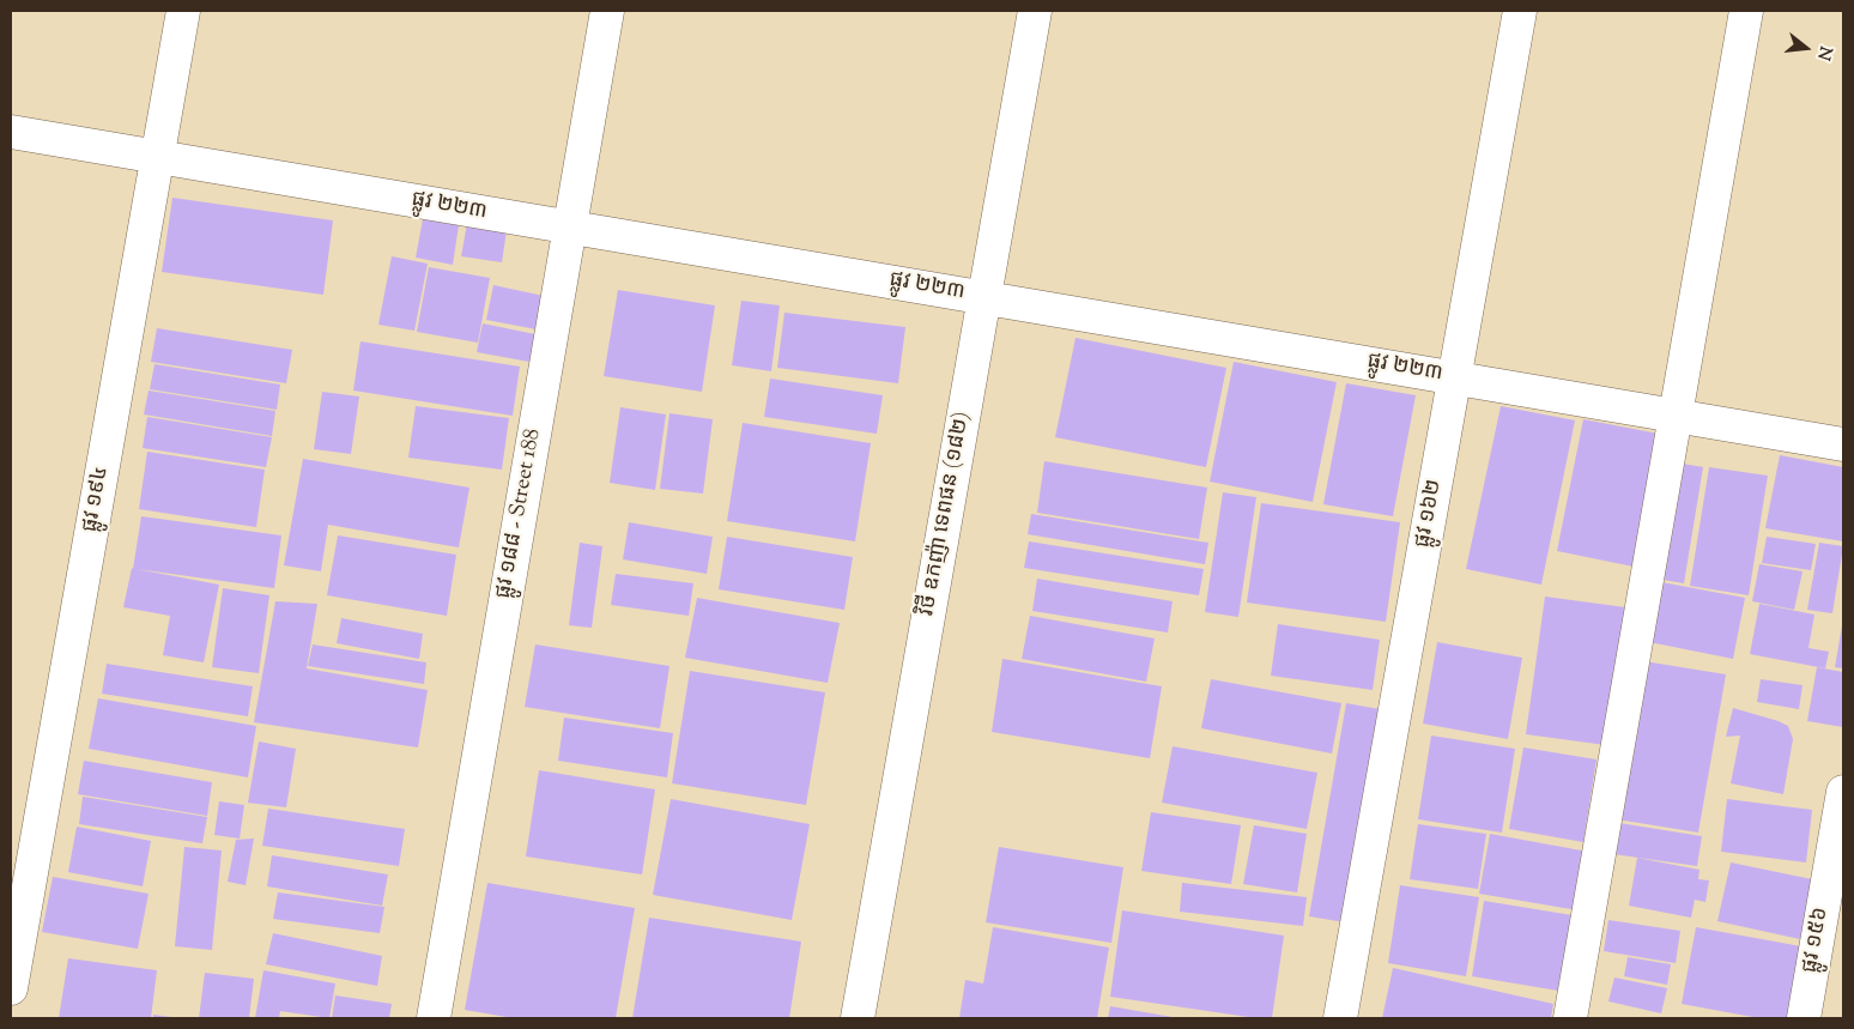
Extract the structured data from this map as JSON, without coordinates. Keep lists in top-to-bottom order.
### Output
{
  "streets": {
    "street": [
      "ផ្លូវ ២២៣",
      "ផ្លូវ ១៩៤",
      "ផ្លូវ ១៨៨ - Street 188",
      "វិថី ឧកញ៉ា ទេពផន (១៨២)",
      "ផ្លូវ ១៦២",
      "ផ្លូវ ១៥៦"
    ]
  },
  "crossings": [
    ["ផ្លូវ ២២៣", "ផ្លូវ ១៩៤"],
    ["ផ្លូវ ២២៣", "ផ្លូវ ១៨៨ - Street 188"],
    ["ផ្លូវ ២២៣", "វិថី ឧកញ៉ា ទេពផន (១៨២)"],
    ["ផ្លូវ ២២៣", "ផ្លូវ ១៦២"]
  ],
  "north": "right"
}
